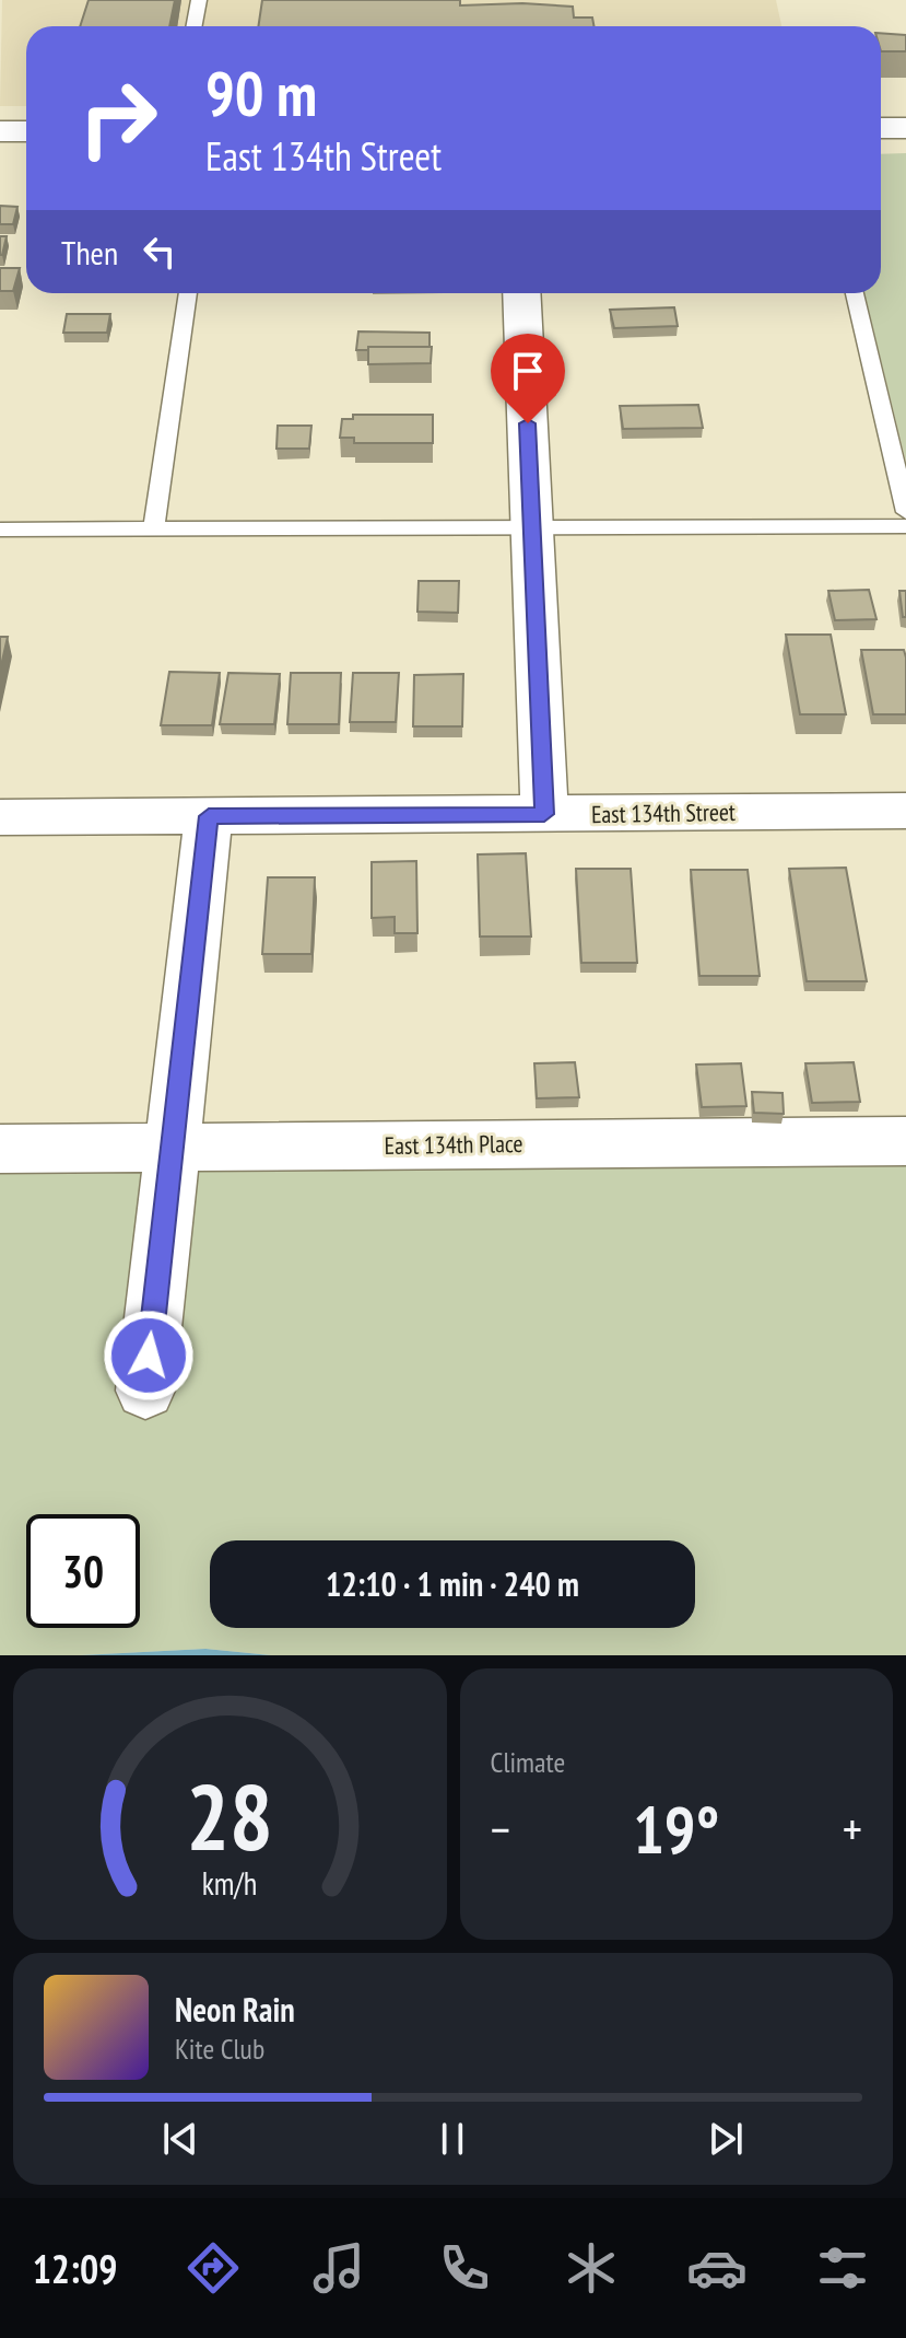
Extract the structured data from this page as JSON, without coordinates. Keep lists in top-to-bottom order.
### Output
{
  "streets": {
    "street": ["East 134th Street", "East 134th Place"]
  },
  "page": {
    "turn": ["90 m", "East 134th Street"],
    "then": "Then",
    "limit": "30",
    "trip": "12:10 · 1 min · 240 m",
    "tile": "Climate",
    "heat": ["−", "19°", "+"],
    "song": ["Neon Rain", "Kite Club"],
    "tabs": "12:09",
    "gauge": ["28", "km/h"]
  }
}
